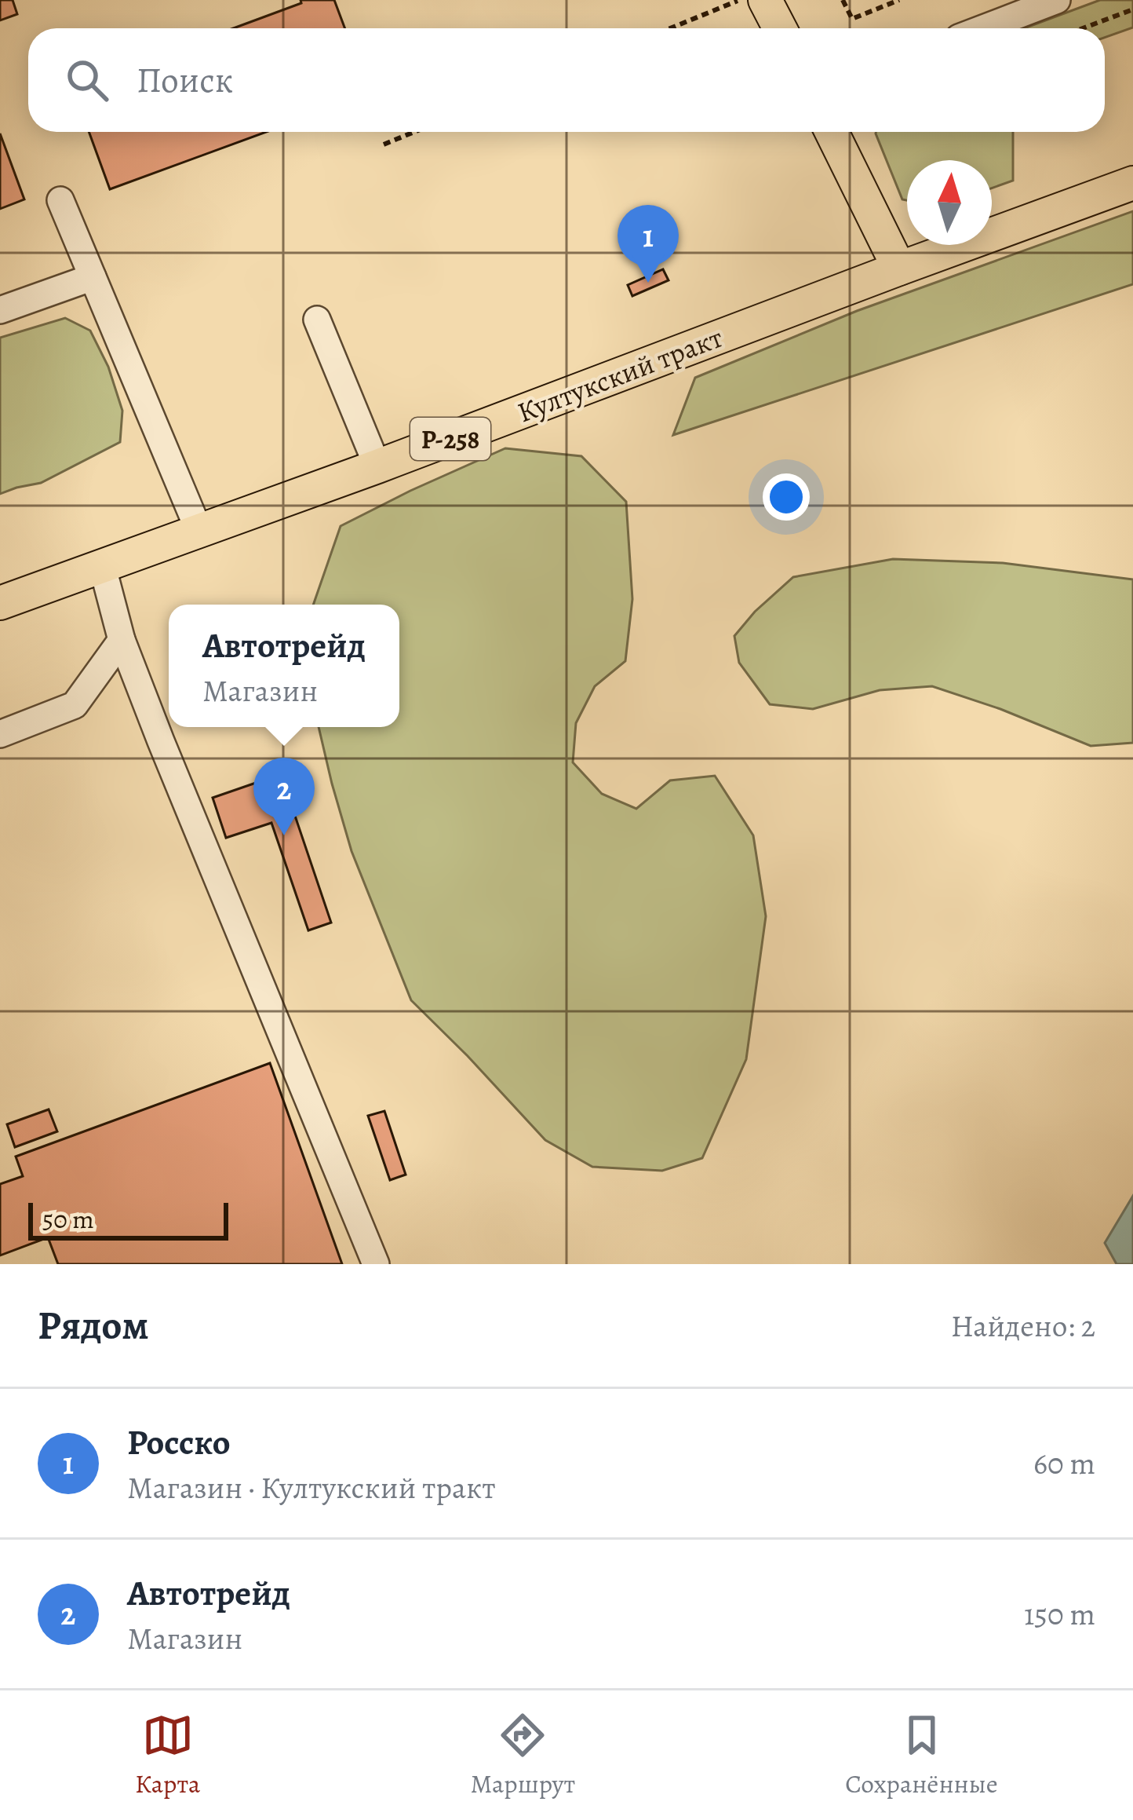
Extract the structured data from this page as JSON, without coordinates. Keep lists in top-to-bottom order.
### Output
{
  "streets": {
    "main road": ["Култукский тракт", "Р-258"]
  },
  "scale_bar": "50 m",
  "north": "top",
  "page": {
    "search": "Поиск",
    "pins": ["1", "2"],
    "popup": ["Автотрейд", "Магазин"],
    "scale": "50 m",
    "heading": ["Рядом", "Найдено: 2"],
    "list": [
      {
        "mark": "1",
        "name": "Росско",
        "note": "Магазин · Култукский тракт",
        "value": "60 m"
      },
      {
        "mark": "2",
        "name": "Автотрейд",
        "note": "Магазин",
        "value": "150 m"
      }
    ],
    "nav": ["Карта", "Маршрут", "Сохранённые"]
  }
}
